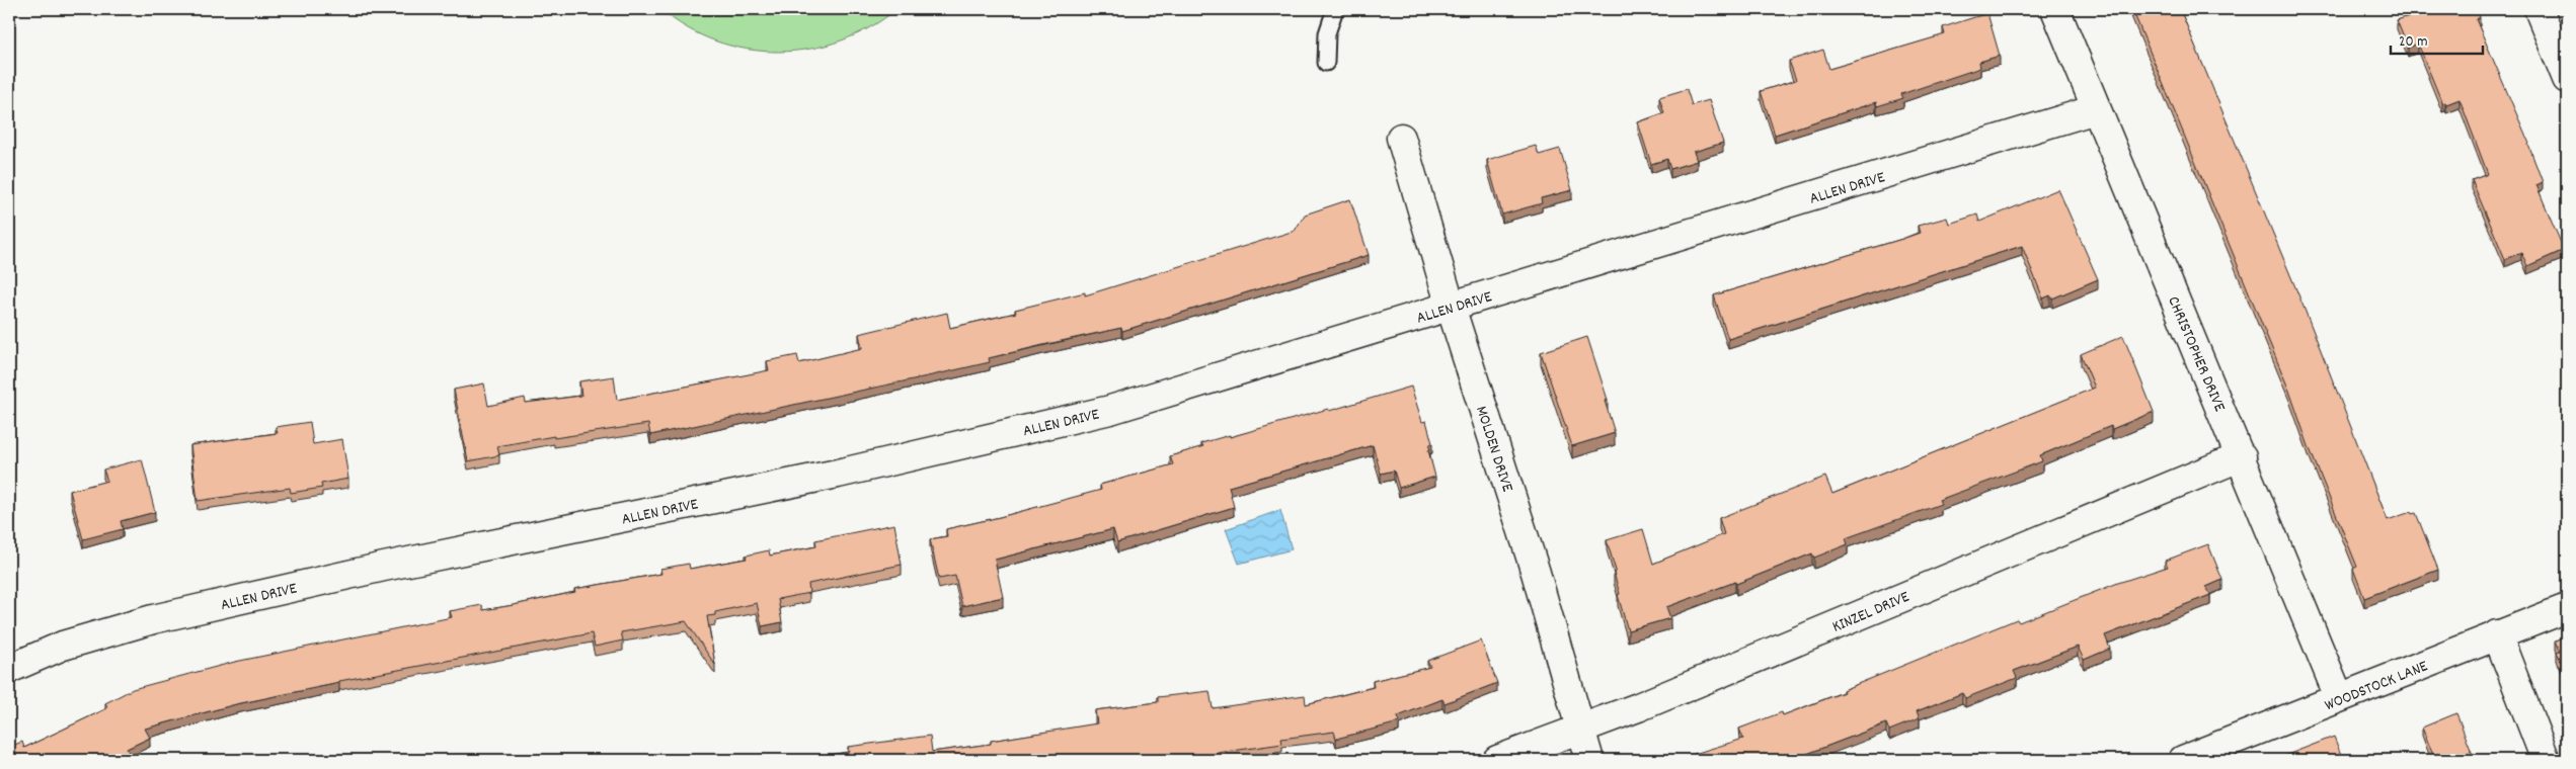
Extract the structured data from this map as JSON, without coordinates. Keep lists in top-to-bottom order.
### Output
{
  "streets": {
    "street": [
      "ALLEN DRIVE",
      "CHRISTOPHER DRIVE",
      "MOLDEN DRIVE",
      "KINZEL DRIVE",
      "WOODSTOCK LANE"
    ]
  },
  "crossings": [
    ["ALLEN DRIVE", "CHRISTOPHER DRIVE"],
    ["ALLEN DRIVE", "MOLDEN DRIVE"],
    ["CHRISTOPHER DRIVE", "KINZEL DRIVE"],
    ["CHRISTOPHER DRIVE", "WOODSTOCK LANE"],
    ["MOLDEN DRIVE", "KINZEL DRIVE"]
  ],
  "scale_bar": "20 m"
}
